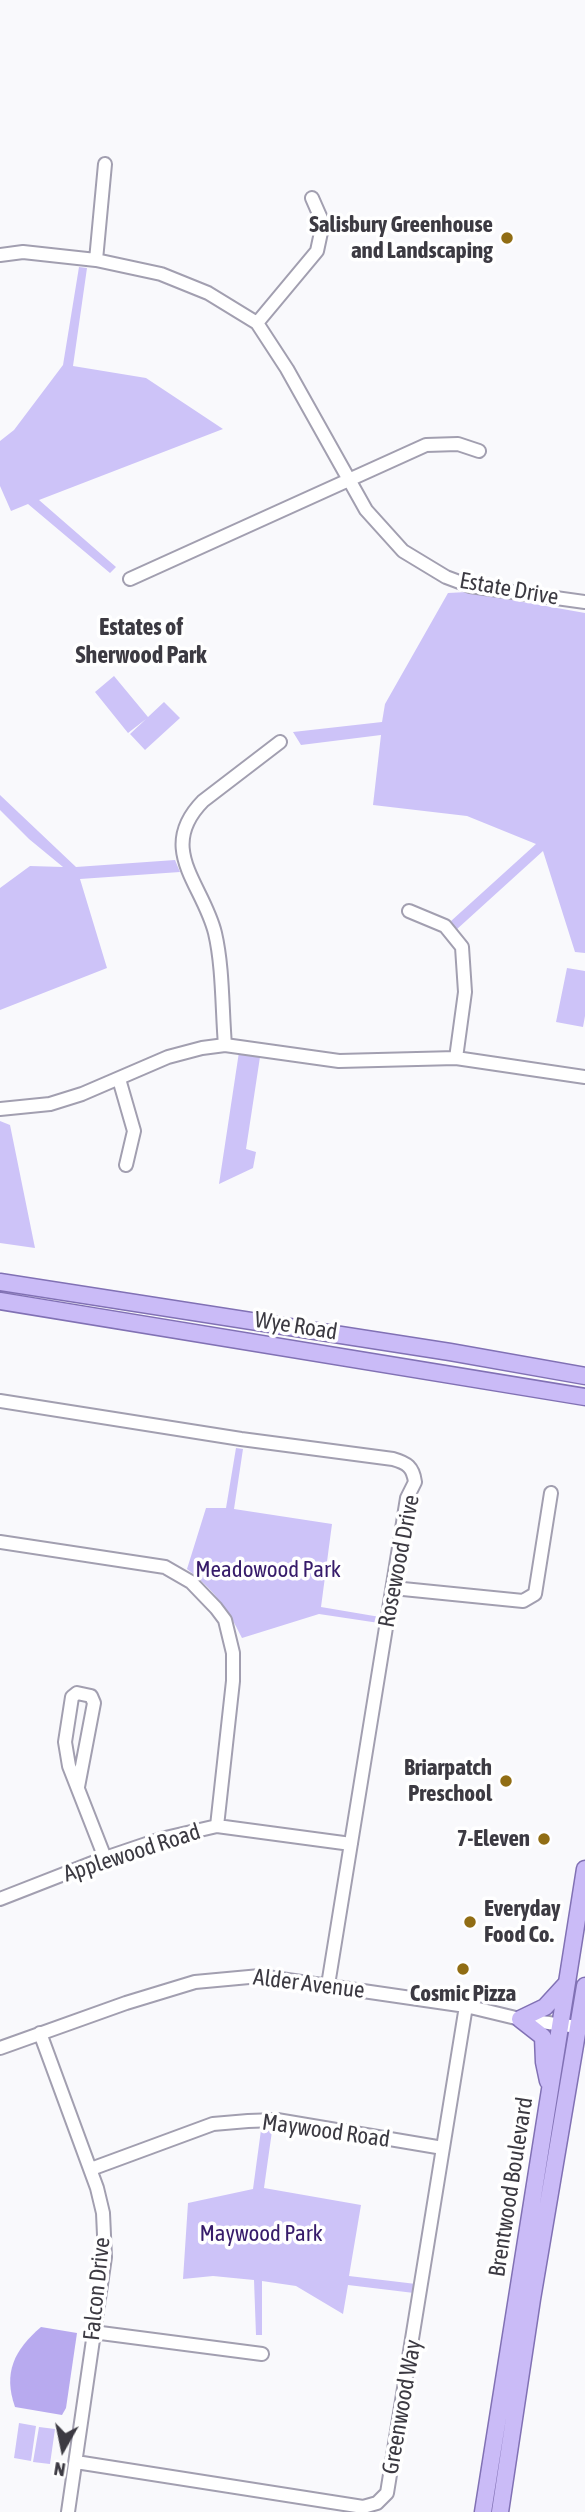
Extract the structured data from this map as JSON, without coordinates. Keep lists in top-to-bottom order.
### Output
{
  "streets": {
    "main road": ["Wye Road", "Brentwood Boulevard"],
    "street": [
      "Estate Drive",
      "Rosewood Drive",
      "Applewood Road",
      "Alder Avenue",
      "Maywood Road",
      "Falcon Drive",
      "Greenwood Way"
    ]
  },
  "crossings": [
    ["Rosewood Drive", "Applewood Road"],
    ["Rosewood Drive", "Alder Avenue"],
    ["Alder Avenue", "Brentwood Boulevard"],
    ["Alder Avenue", "Falcon Drive"],
    ["Alder Avenue", "Greenwood Way"],
    ["Maywood Road", "Falcon Drive"],
    ["Maywood Road", "Greenwood Way"],
    ["Falcon Drive", "Greenwood Way"]
  ],
  "districts": ["Estates of Sherwood Park"],
  "parks": ["Meadowood Park", "Maywood Park"],
  "places": [
    "Salisbury Greenhouse and Landscaping",
    "Briarpatch Preschool",
    "7-Eleven",
    "Everyday Food Co.",
    "Cosmic Pizza"
  ],
  "north": "bottom"
}
